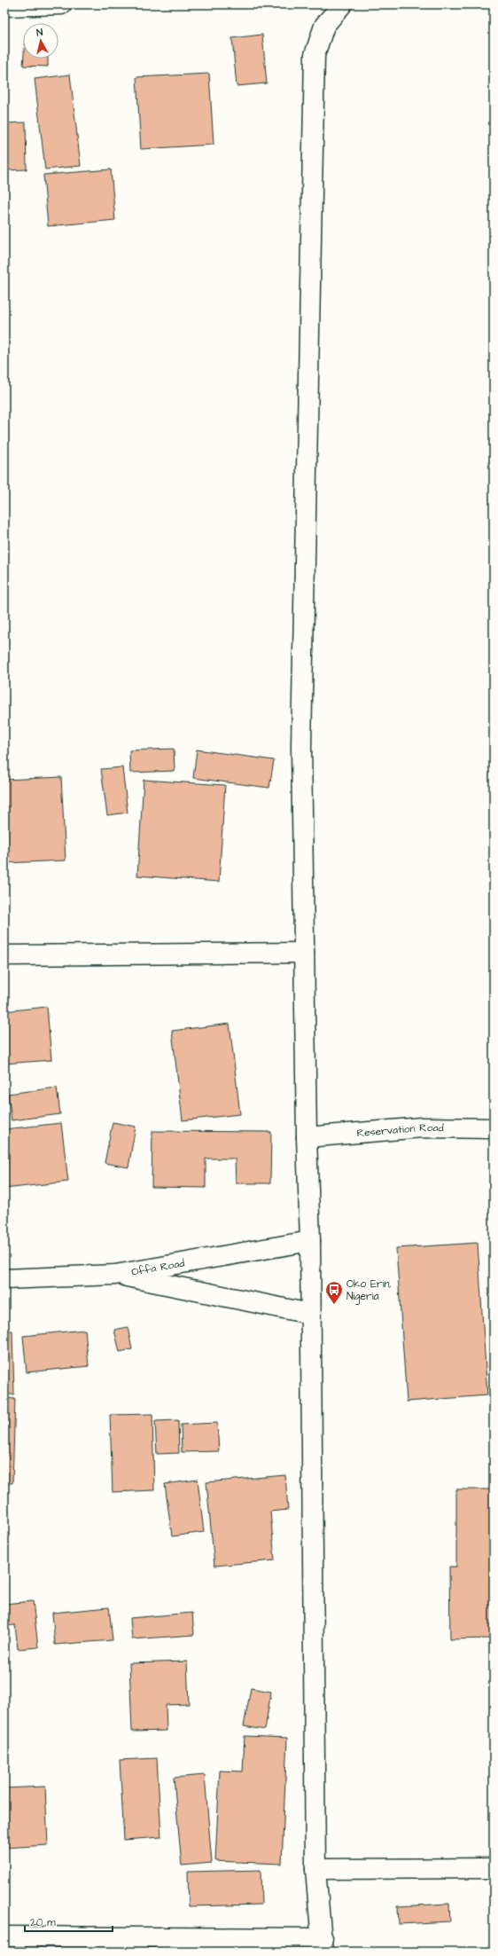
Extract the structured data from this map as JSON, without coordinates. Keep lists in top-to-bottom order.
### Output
{
  "streets": {
    "street": ["Reservation Road", "Offa Road"]
  },
  "places": {
    "bus stop": ["Oko Erin, Nigeria"]
  },
  "scale_bar": "20 m",
  "north": "top"
}
